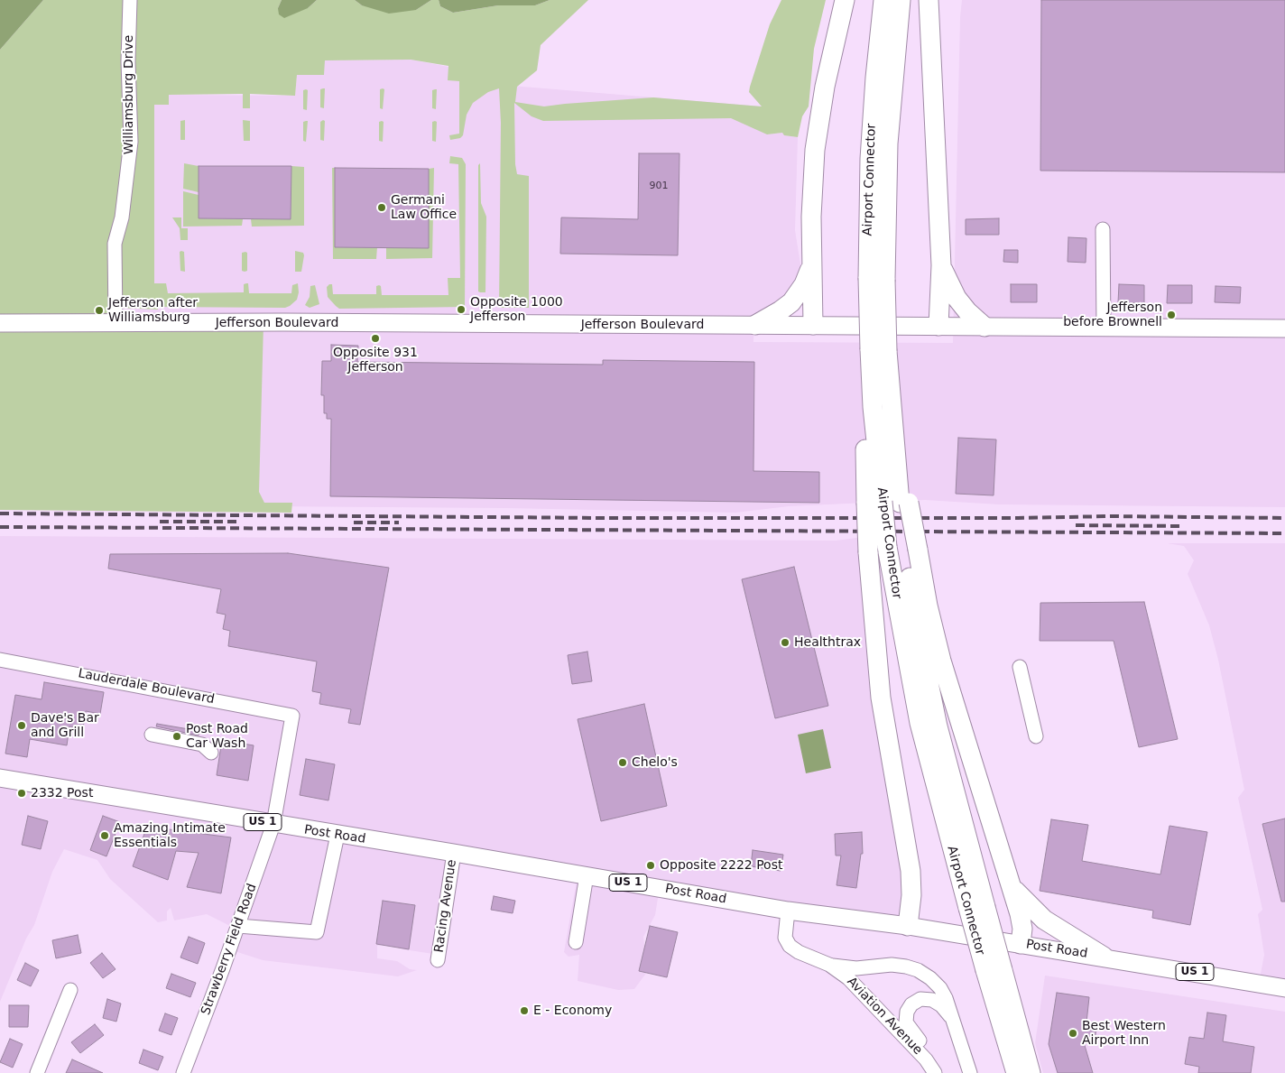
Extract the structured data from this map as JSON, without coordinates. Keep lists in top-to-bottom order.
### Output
{
  "streets": {
    "highway": ["Airport Connector"],
    "main road": ["Jefferson Boulevard", "US 1", "Post Road"],
    "street": [
      "Williamsburg Drive",
      "Lauderdale Boulevard",
      "Racing Avenue",
      "Strawberry Field Road",
      "Aviation Avenue"
    ]
  },
  "crossings": [
    ["Williamsburg Drive", "Jefferson Boulevard"],
    ["Lauderdale Boulevard", "Strawberry Field Road"],
    ["Post Road", "Racing Avenue"],
    ["Post Road", "Strawberry Field Road"],
    ["Post Road", "Aviation Avenue"]
  ],
  "places": [
    "Germani Law Office",
    "Opposite 1000 Jefferson",
    "Jefferson after Williamsburg",
    "Jefferson before Brownell",
    "Opposite 931 Jefferson",
    "Healthtrax",
    "Dave's Bar and Grill",
    "Post Road Car Wash",
    "Chelo's",
    "2332 Post",
    "Amazing Intimate Essentials",
    "Opposite 2222 Post",
    "E - Economy",
    "Best Western Airport Inn"
  ],
  "house_numbers": ["901"]
}
